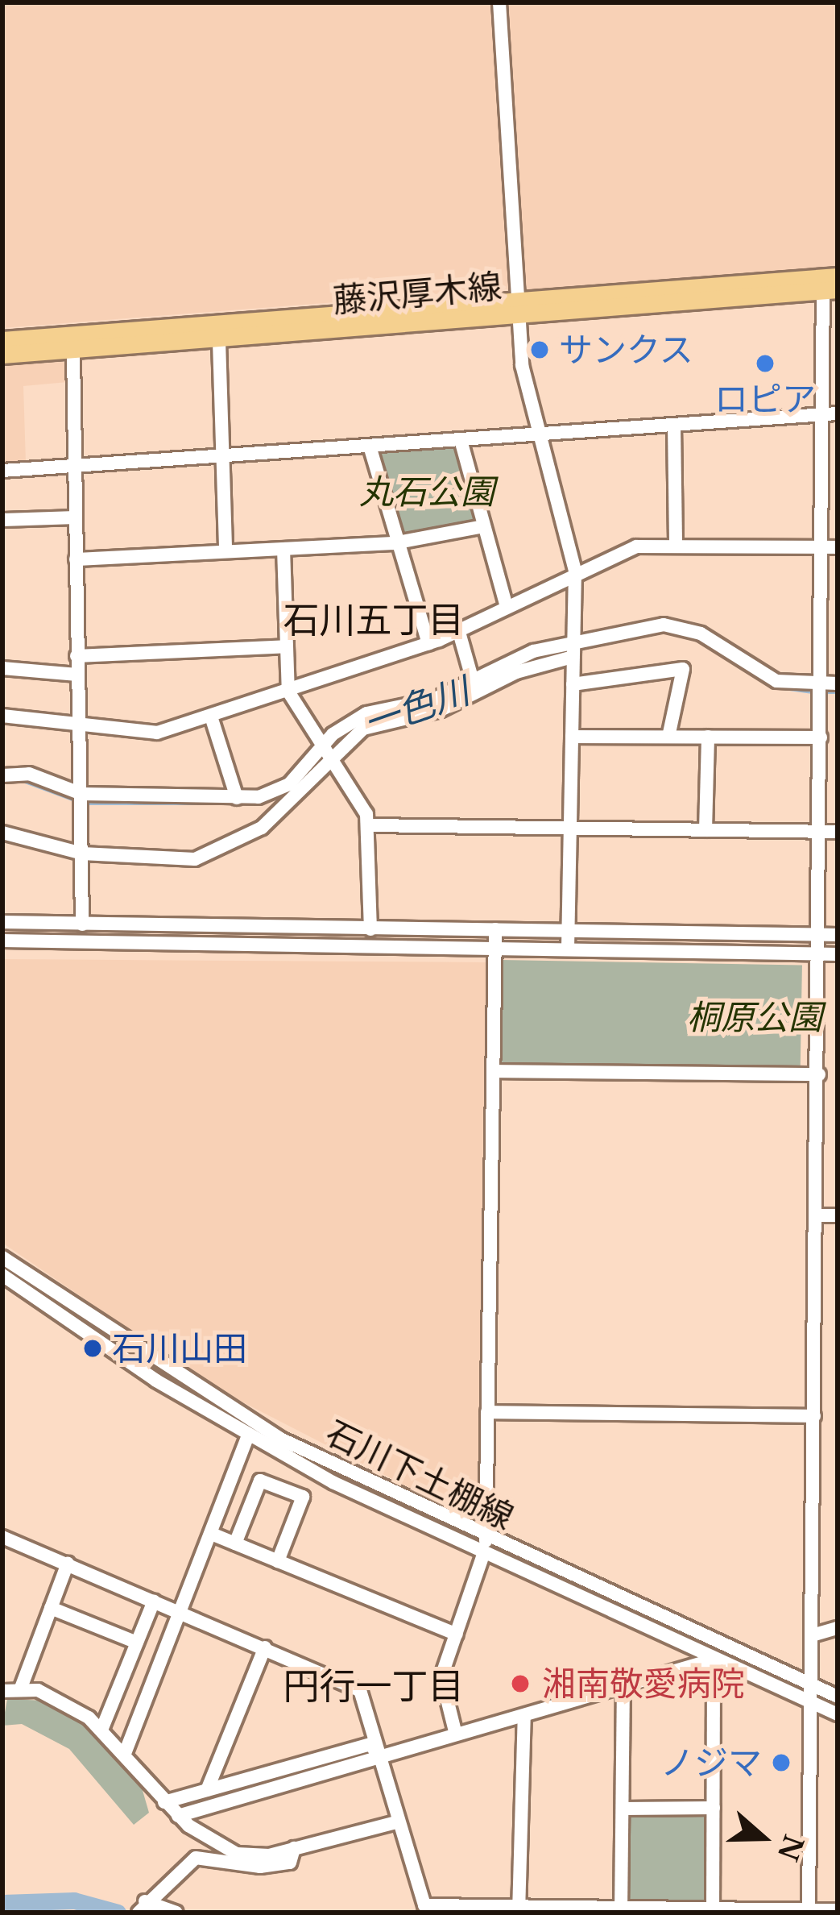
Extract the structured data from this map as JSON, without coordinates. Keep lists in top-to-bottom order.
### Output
{
  "streets": {
    "main road": ["藤沢厚木線"],
    "street": ["石川下土棚線"]
  },
  "districts": ["石川五丁目", "円行一丁目"],
  "water": ["一色川"],
  "parks": ["丸石公園", "桐原公園"],
  "places": [
    "サンクス",
    "ロピア",
    "石川山田",
    "湘南敬愛病院",
    "ノジマ"
  ],
  "north": "right"
}
